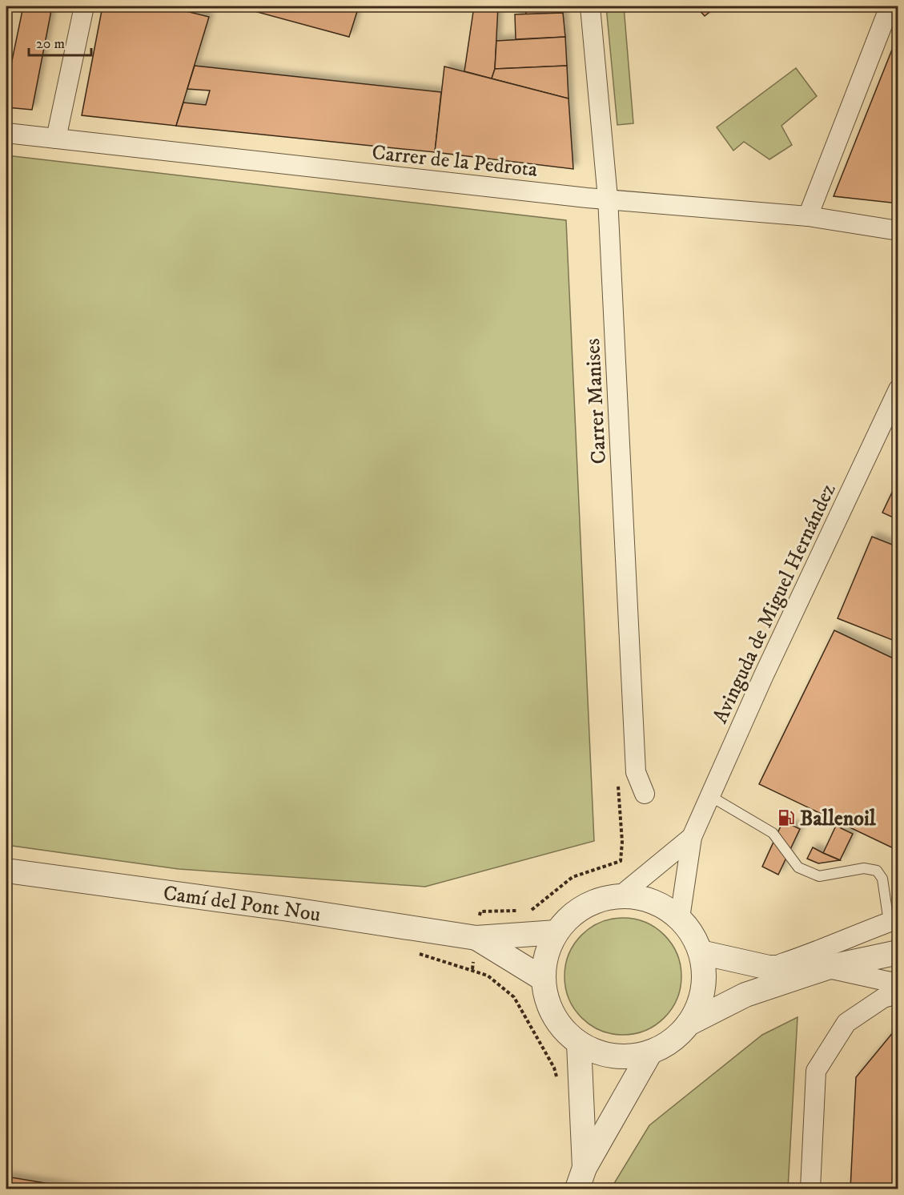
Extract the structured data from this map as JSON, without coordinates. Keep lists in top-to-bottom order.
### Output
{
  "streets": {
    "street": [
      "Carrer de la Pedrota",
      "Carrer Manises",
      "Avinguda de Miguel Hernández",
      "Camí del Pont Nou"
    ]
  },
  "crossings": [
    ["Carrer de la Pedrota", "Carrer Manises"],
    ["Avinguda de Miguel Hernández", "Camí del Pont Nou"]
  ],
  "places": {
    "fuel station": ["Ballenoil"]
  },
  "scale_bar": "20 m"
}
